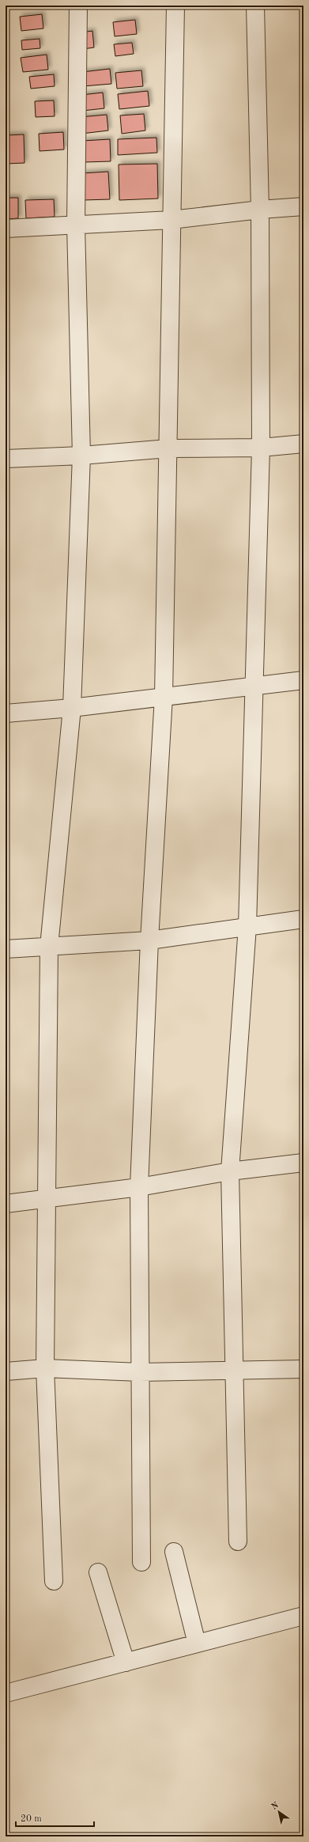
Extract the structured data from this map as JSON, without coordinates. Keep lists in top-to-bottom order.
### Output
{
  "scale_bar": "20 m",
  "north": "top left"
}
